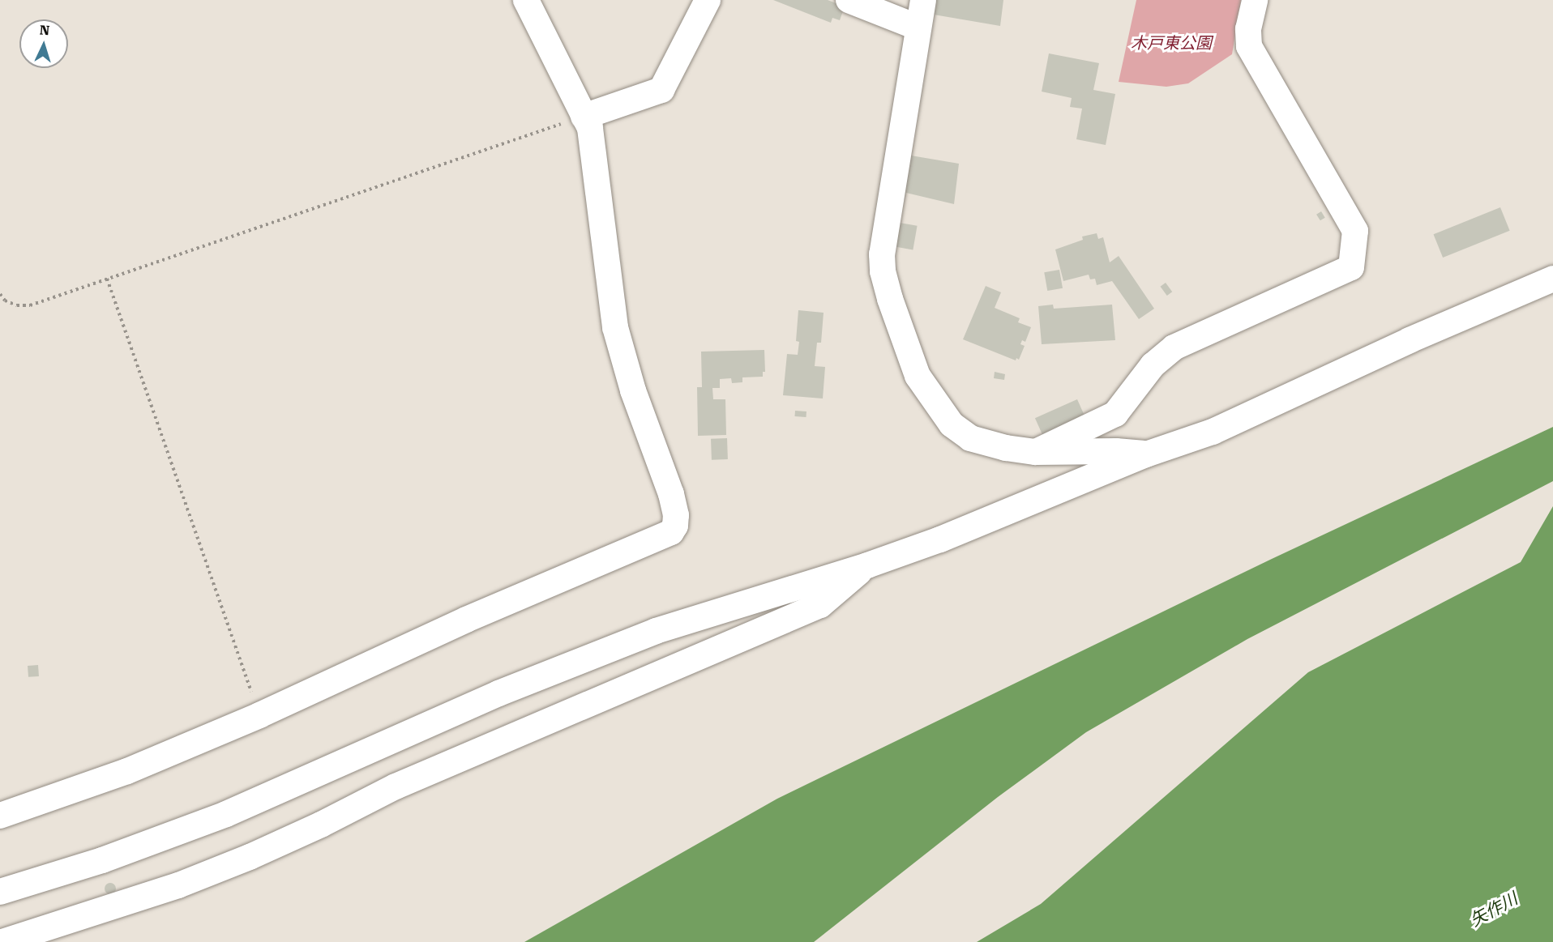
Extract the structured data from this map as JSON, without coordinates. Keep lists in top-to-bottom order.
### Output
{
  "water": ["矢作川"],
  "parks": ["木戸東公園"],
  "north": "top"
}
